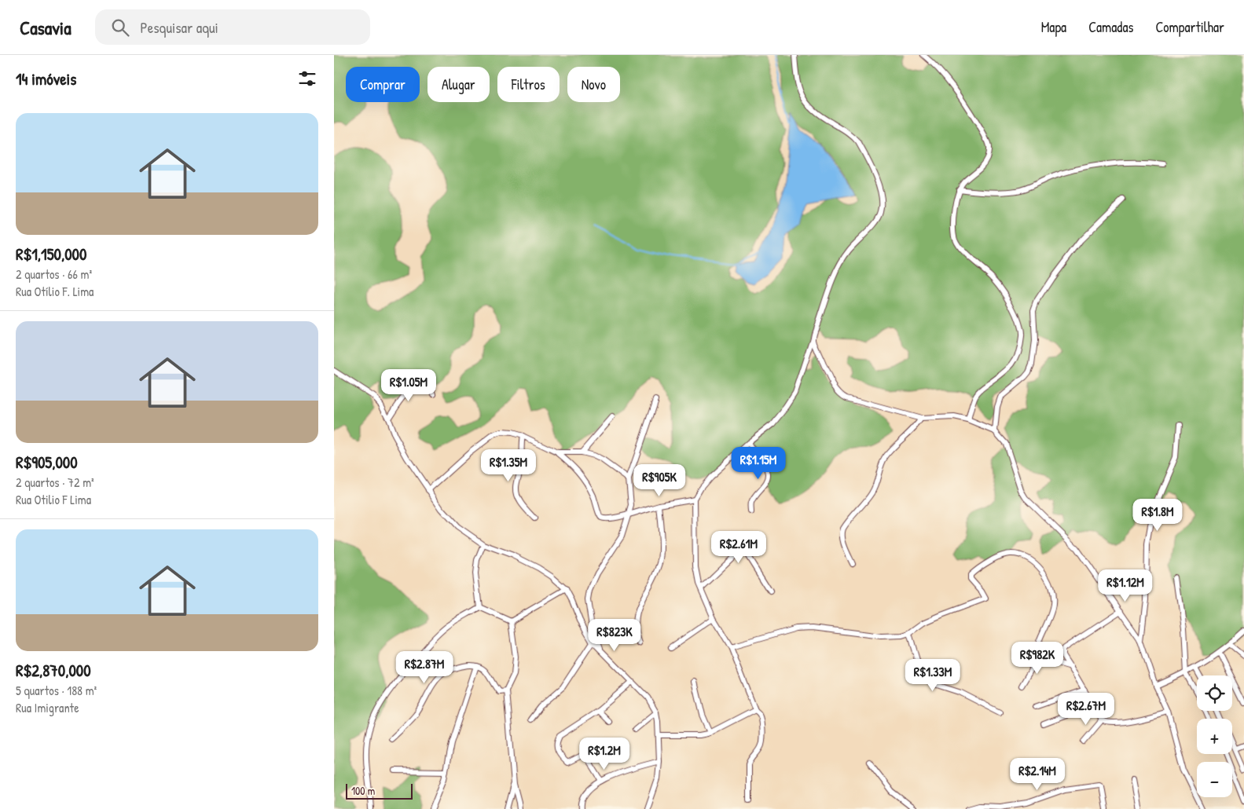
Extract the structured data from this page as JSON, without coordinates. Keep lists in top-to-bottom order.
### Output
{
  "scale_bar": "100 m",
  "page": {
    "header": "Casavia",
    "search": "Pesquisar aqui",
    "nav": ["Mapa", "Camadas", "Compartilhar"],
    "heading": "14 imóveis",
    "chip": [
      "Comprar",
      "Alugar",
      "Filtros",
      "Novo"
    ],
    "list": [
      {
        "name": "R$1,150,000",
        "note": "2 quartos · 66 m² · Rua Otílio F. Lima"
      },
      {
        "name": "R$905,000",
        "note": "2 quartos · 72 m² · Rua Otilio F Lima"
      },
      {
        "name": "R$2,870,000",
        "note": "5 quartos · 188 m² · Rua Imigrante"
      }
    ],
    "price": [
      "R$1.05M",
      "R$1.15M",
      "R$1.35M",
      "R$905K",
      "R$1.8M",
      "R$2.61M",
      "R$1.12M",
      "R$823K",
      "R$982K",
      "R$2.87M",
      "R$1.33M",
      "R$2.67M",
      "R$1.2M",
      "R$2.14M"
    ],
    "map_buttons": ["+", "−"],
    "scale": "100 m"
  }
}
